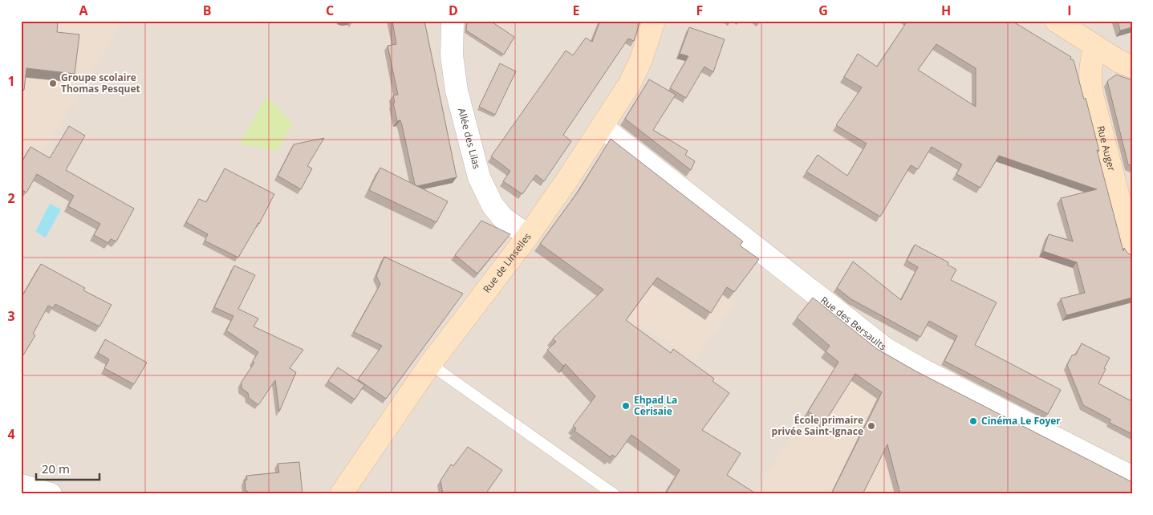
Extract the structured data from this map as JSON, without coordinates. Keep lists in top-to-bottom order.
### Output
{
  "streets": {
    "street": [
      "Allée des Lilas",
      "Rue Auger",
      "Rue de Linselles",
      "Rue des Bersaults"
    ]
  },
  "crossings": [
    ["Allée des Lilas", "Rue de Linselles"],
    ["Rue de Linselles", "Rue des Bersaults"]
  ],
  "places": [
    "Groupe scolaire Thomas Pesquet",
    "Ehpad La Cerisaie",
    "Cinéma Le Foyer",
    "École primaire privée Saint-Ignace"
  ],
  "scale_bar": "20 m",
  "grid": {
    "columns": [
      "A",
      "B",
      "C",
      "D",
      "E",
      "F",
      "G",
      "H",
      "I"
    ],
    "rows": [
      "1",
      "2",
      "3",
      "4"
    ]
  }
}
